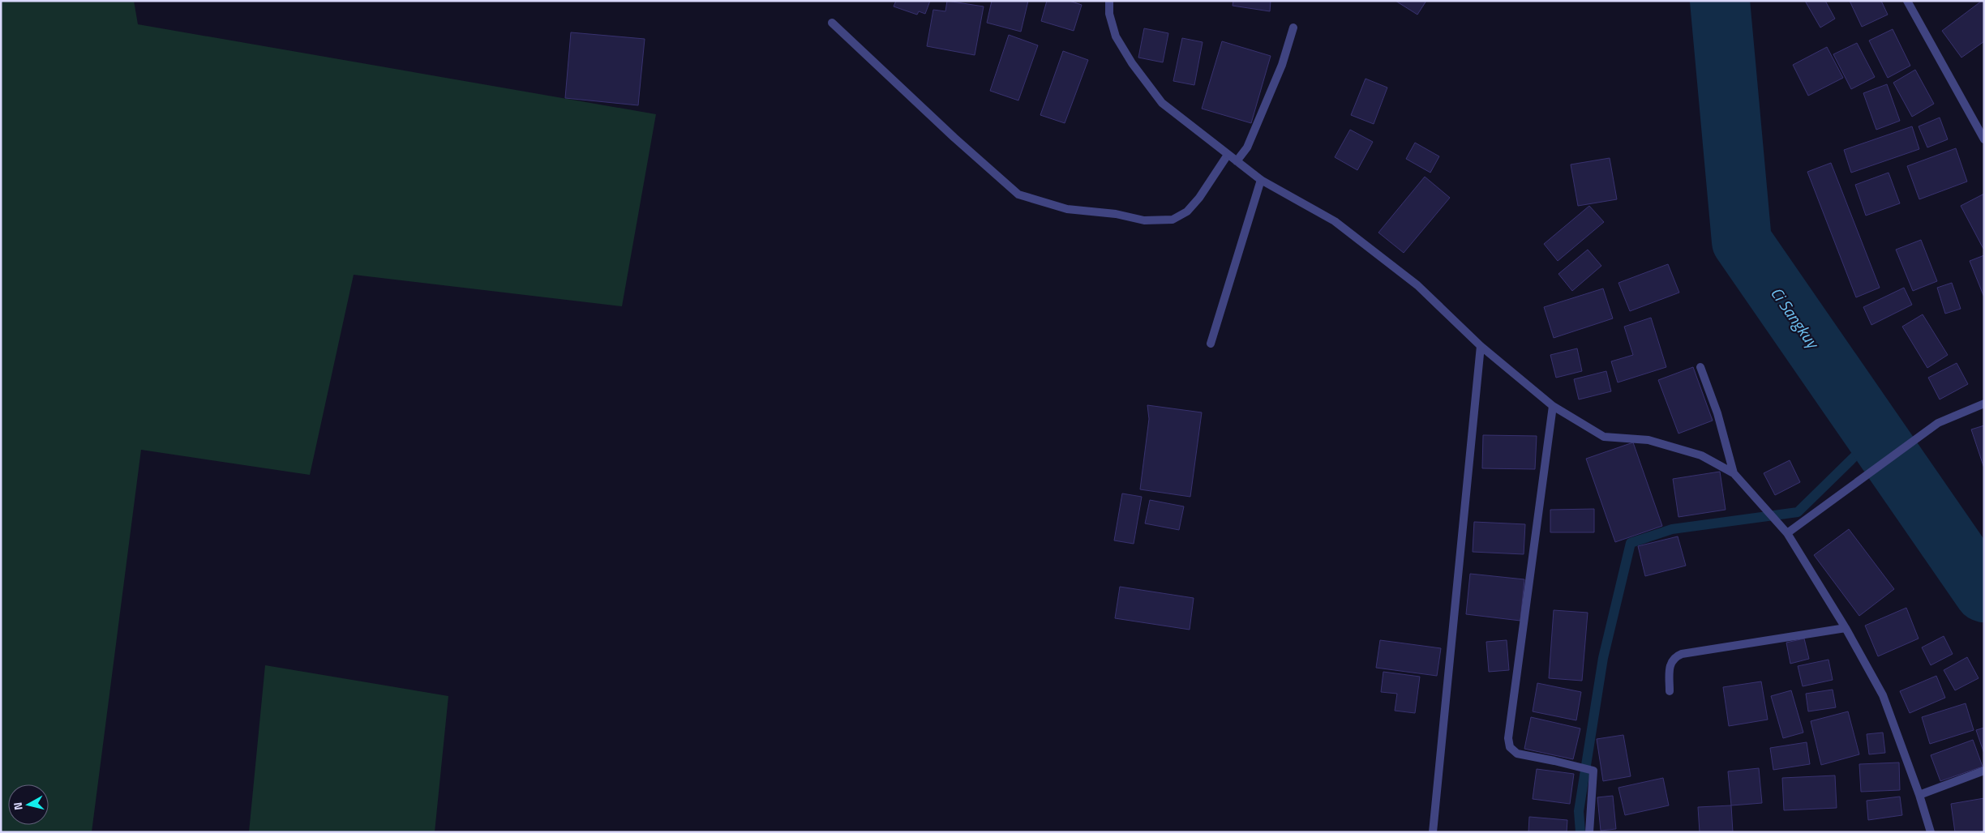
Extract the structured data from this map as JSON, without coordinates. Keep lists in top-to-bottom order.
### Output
{
  "water": ["Ci Sangkuy"],
  "north": "left"
}
